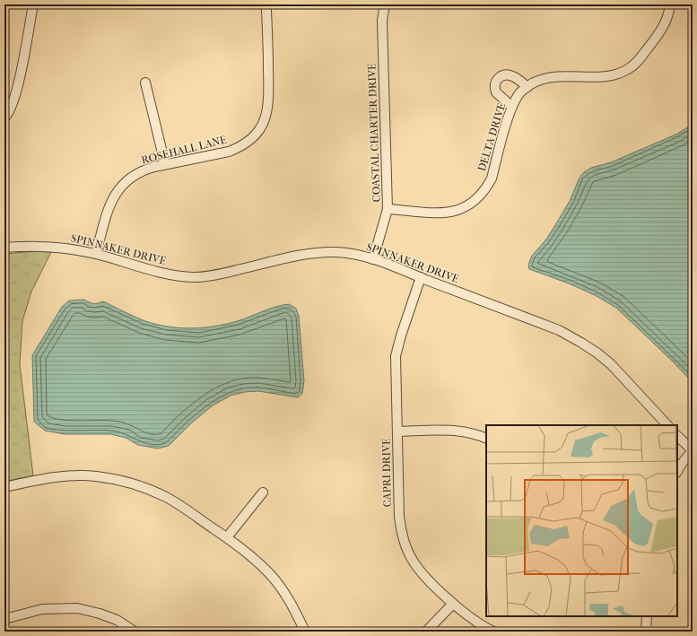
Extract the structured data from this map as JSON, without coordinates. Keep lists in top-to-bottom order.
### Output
{
  "streets": {
    "street": [
      "COASTAL CHARTER DRIVE",
      "DELTA DRIVE",
      "ROSEHALL LANE",
      "SPINNAKER DRIVE",
      "CAPRI DRIVE"
    ]
  },
  "crossings": [
    ["COASTAL CHARTER DRIVE", "DELTA DRIVE"],
    ["COASTAL CHARTER DRIVE", "SPINNAKER DRIVE"],
    ["ROSEHALL LANE", "SPINNAKER DRIVE"],
    ["SPINNAKER DRIVE", "CAPRI DRIVE"]
  ]
}
